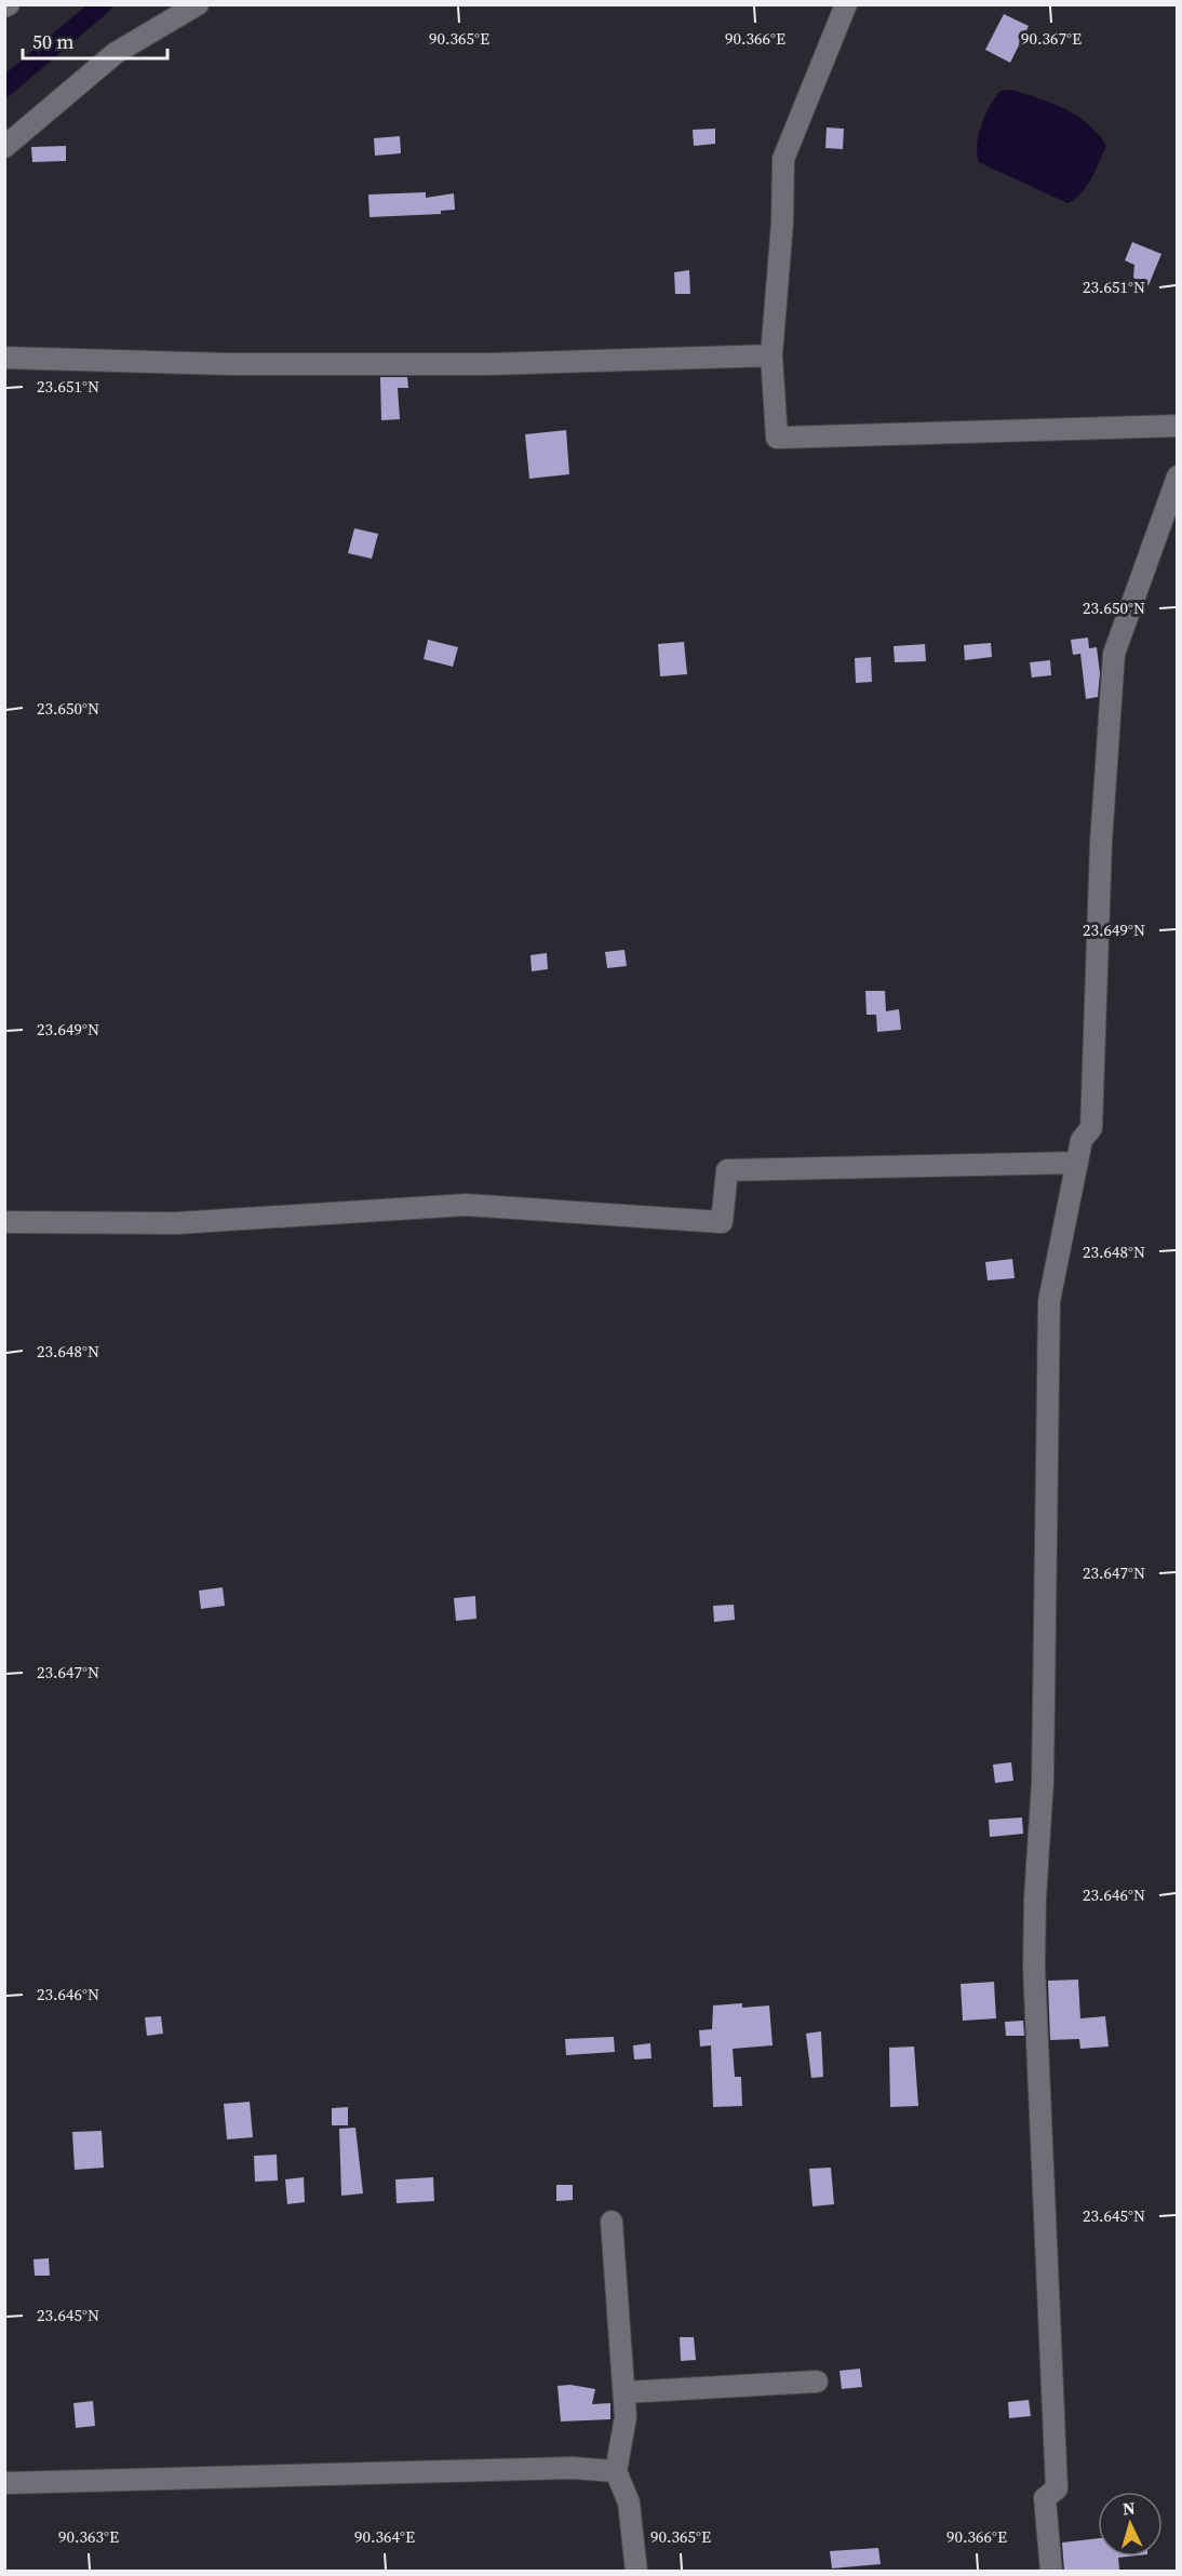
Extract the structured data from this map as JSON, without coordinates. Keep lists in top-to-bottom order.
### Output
{
  "scale_bar": "50 m",
  "north": "top",
  "coordinates": [
    "90.365°E",
    "90.366°E",
    "90.367°E",
    "23.651°N",
    "23.650°N",
    "23.649°N",
    "23.648°N",
    "23.647°N",
    "23.646°N",
    "23.645°N",
    "90.363°E",
    "90.364°E"
  ]
}
